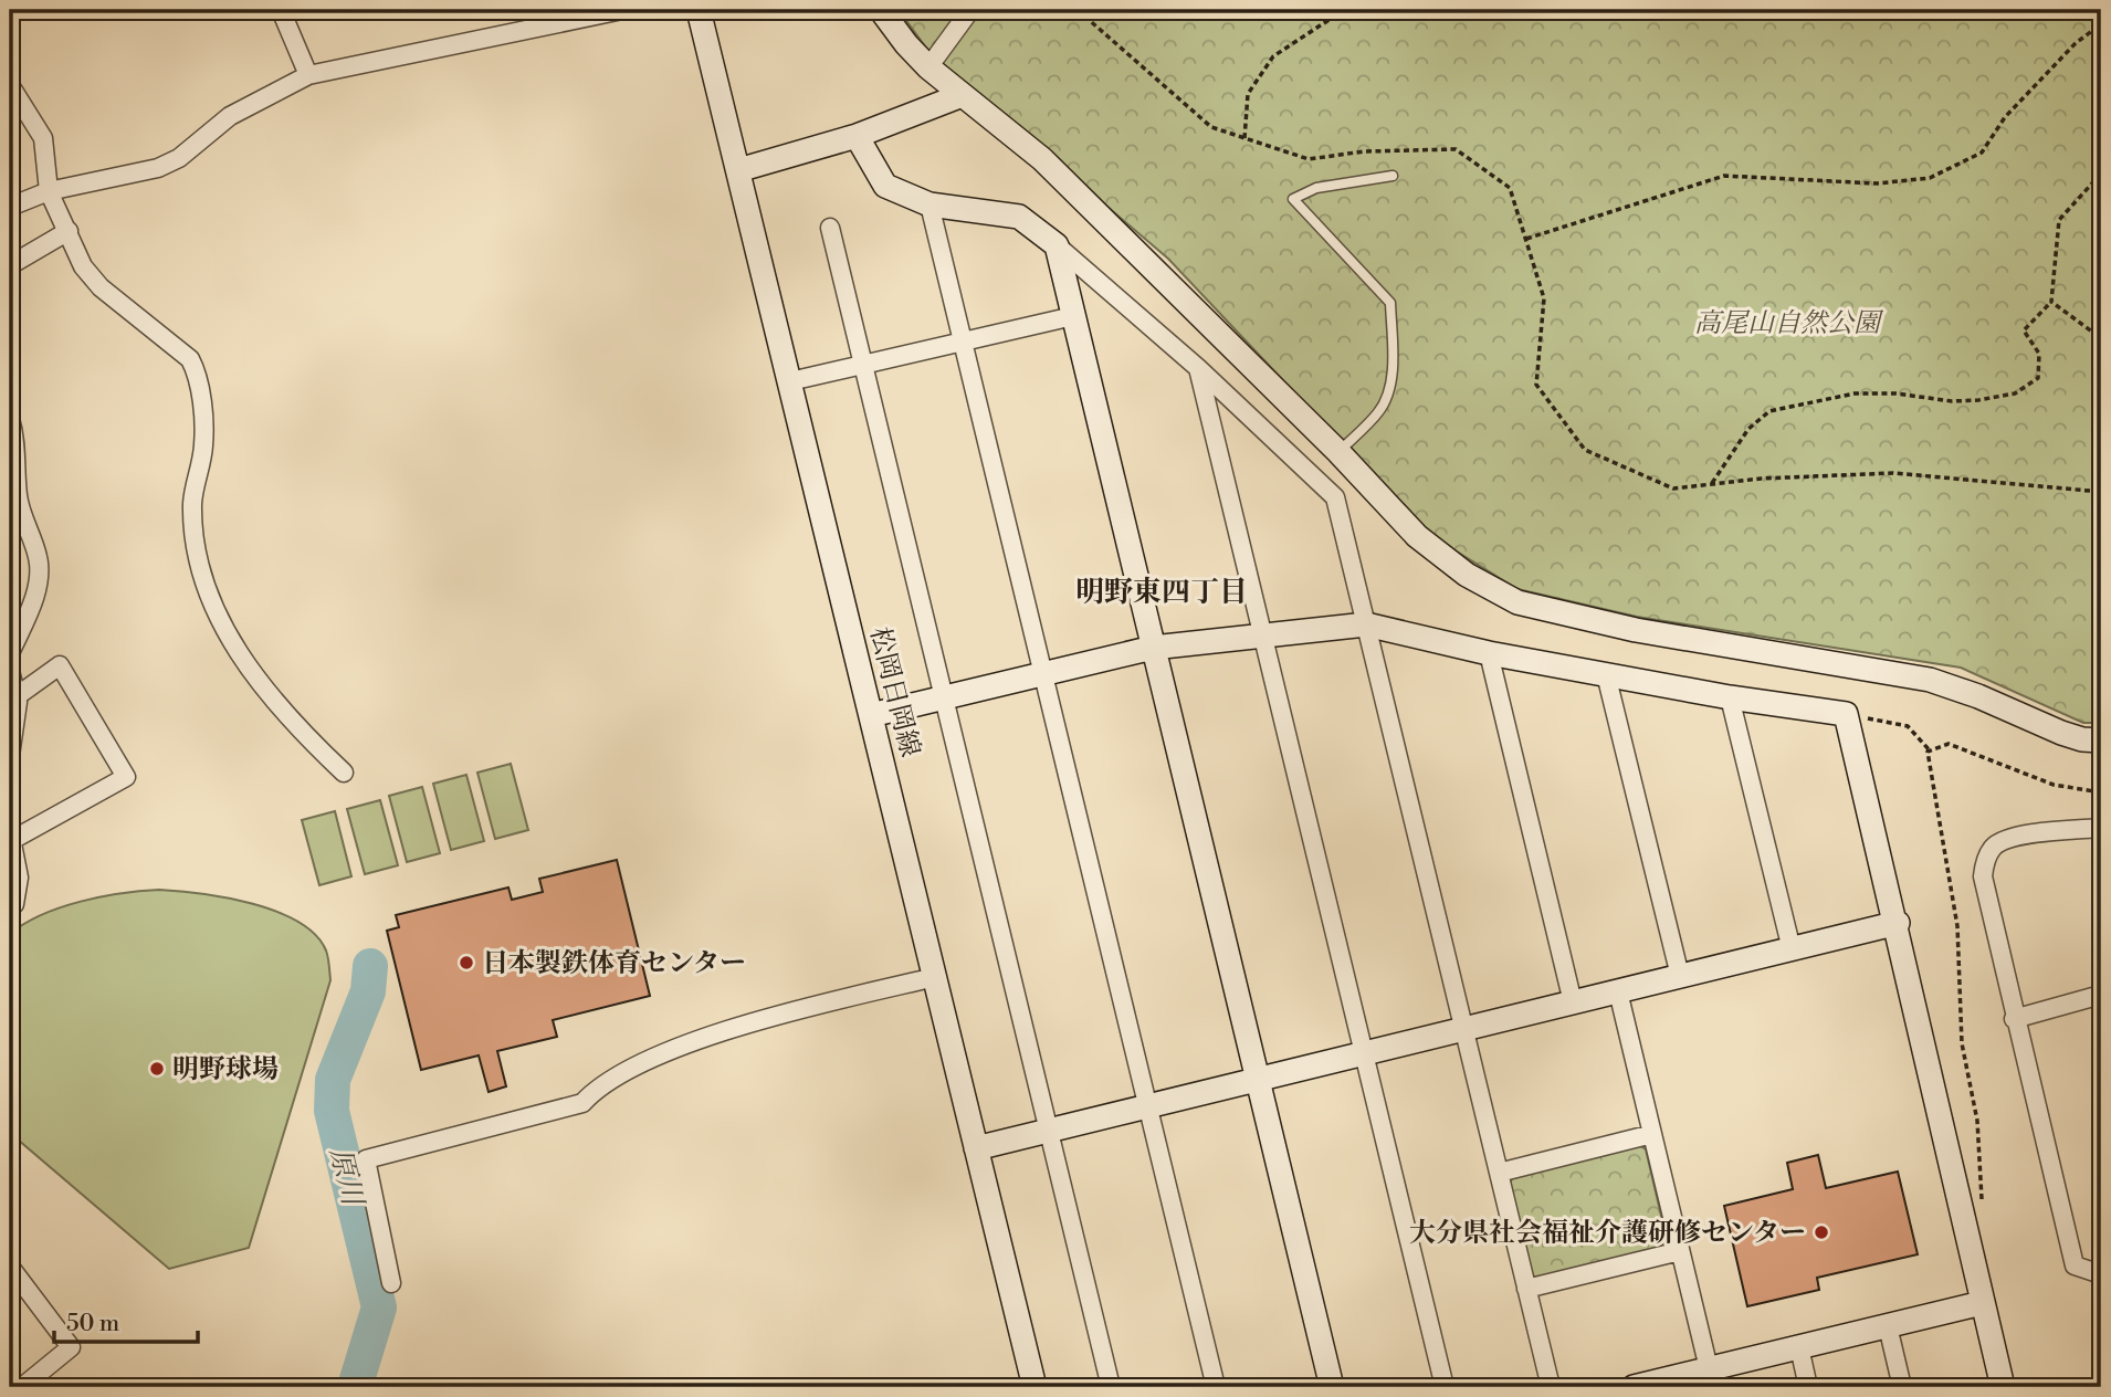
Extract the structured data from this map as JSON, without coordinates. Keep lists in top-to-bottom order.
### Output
{
  "streets": {
    "street": ["松岡日岡線"]
  },
  "districts": ["明野東四丁目"],
  "water": ["原川"],
  "parks": ["高尾山自然公園"],
  "places": ["日本製鉄体育センター", "明野球場", "大分県社会福祉介護研修センター"],
  "scale_bar": "50 m"
}
